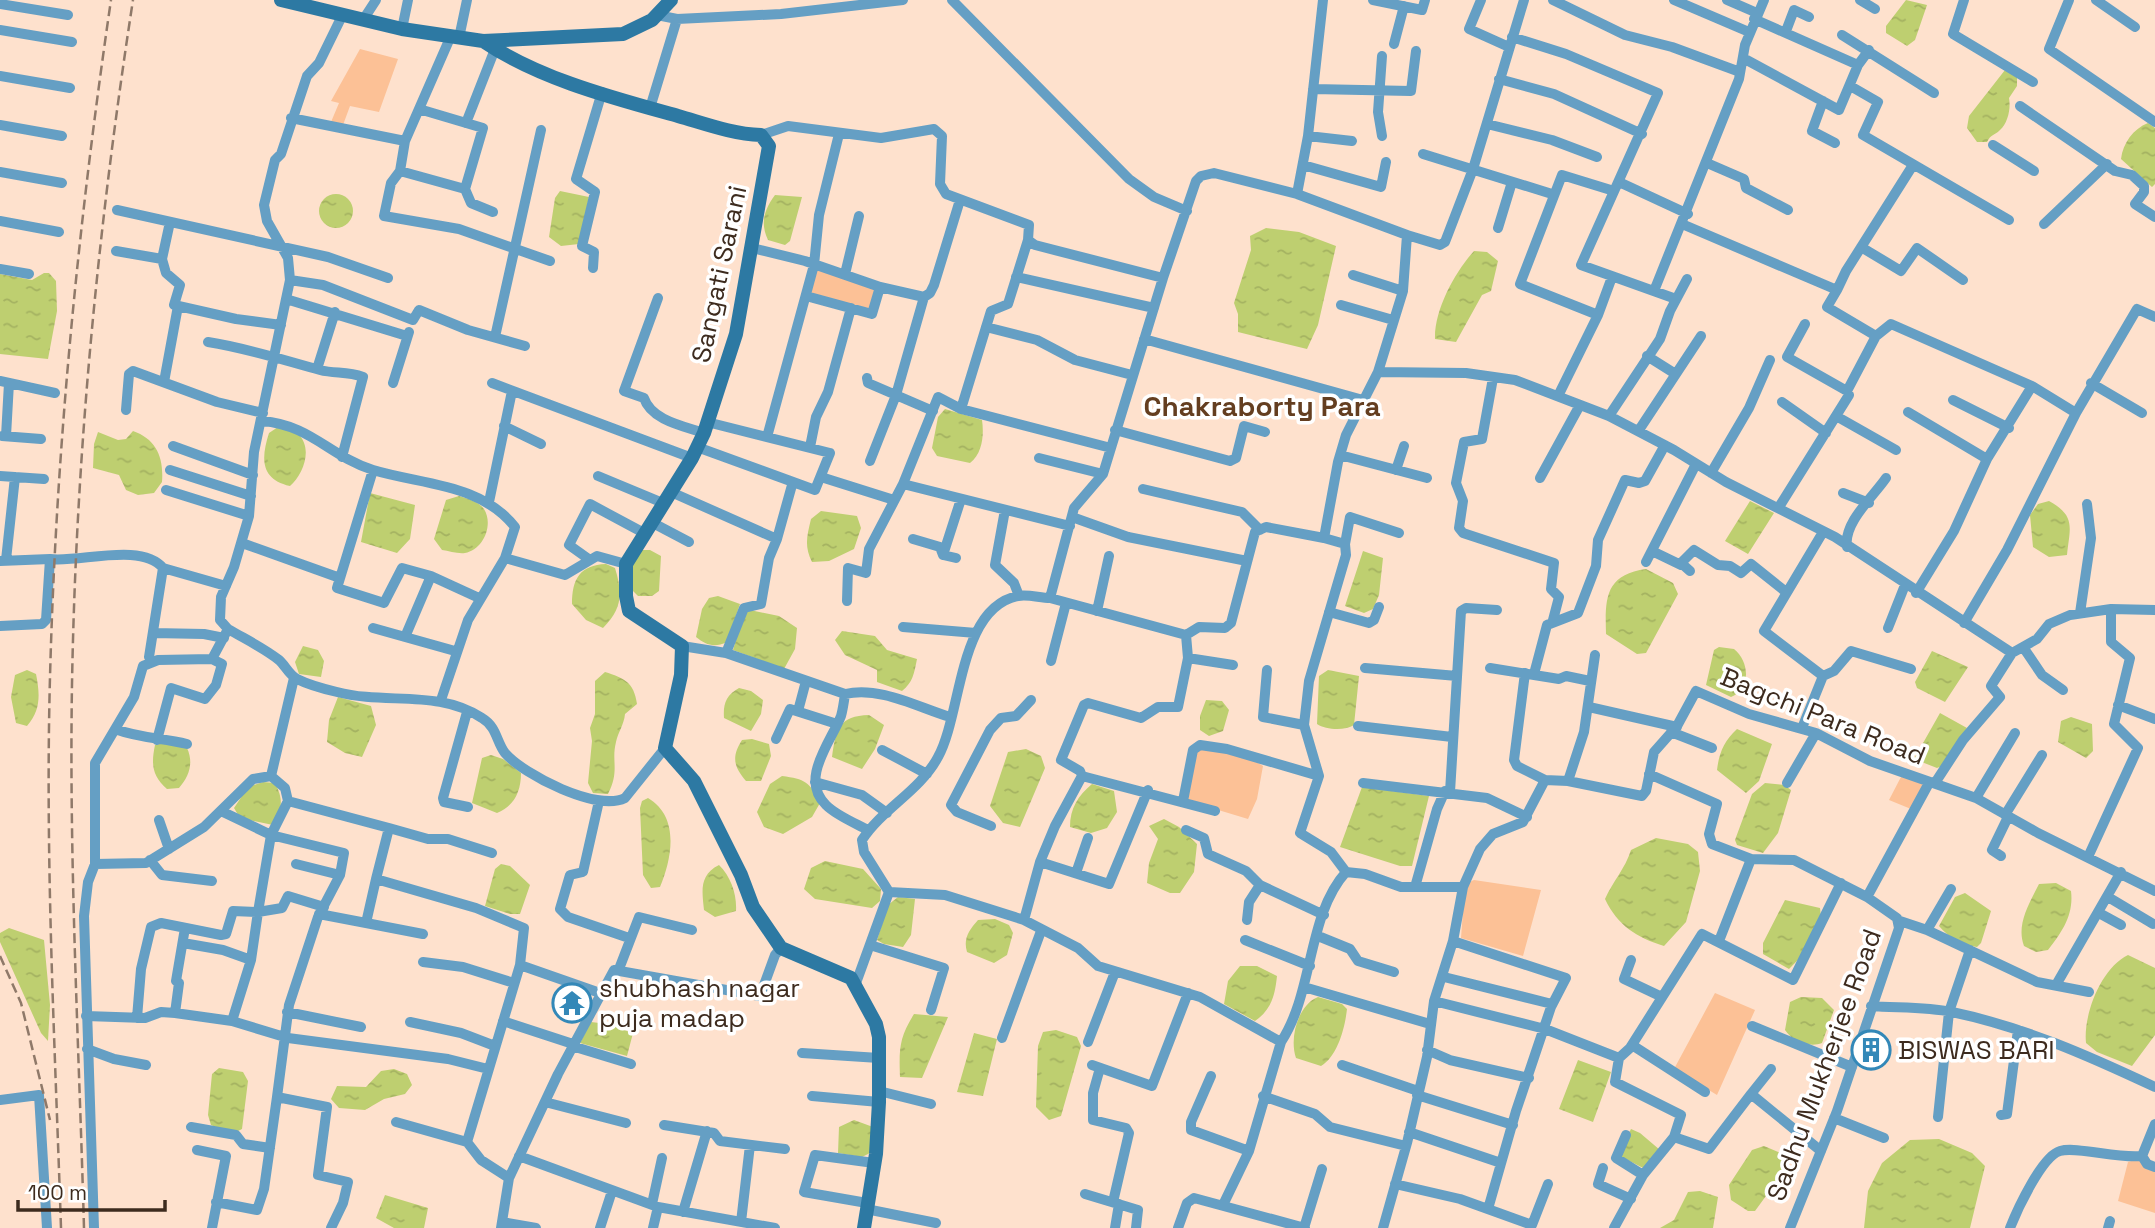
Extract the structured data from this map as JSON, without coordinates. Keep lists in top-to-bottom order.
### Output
{
  "streets": {
    "street": ["Sangati Sarani", "Bagchi Para Road", "Sadhu Mukherjee Road"]
  },
  "districts": ["Chakraborty Para"],
  "places": {
    "temple": ["shubhash nagar puja madap"],
    "building": ["BISWAS BARI"]
  },
  "scale_bar": "100 m"
}
